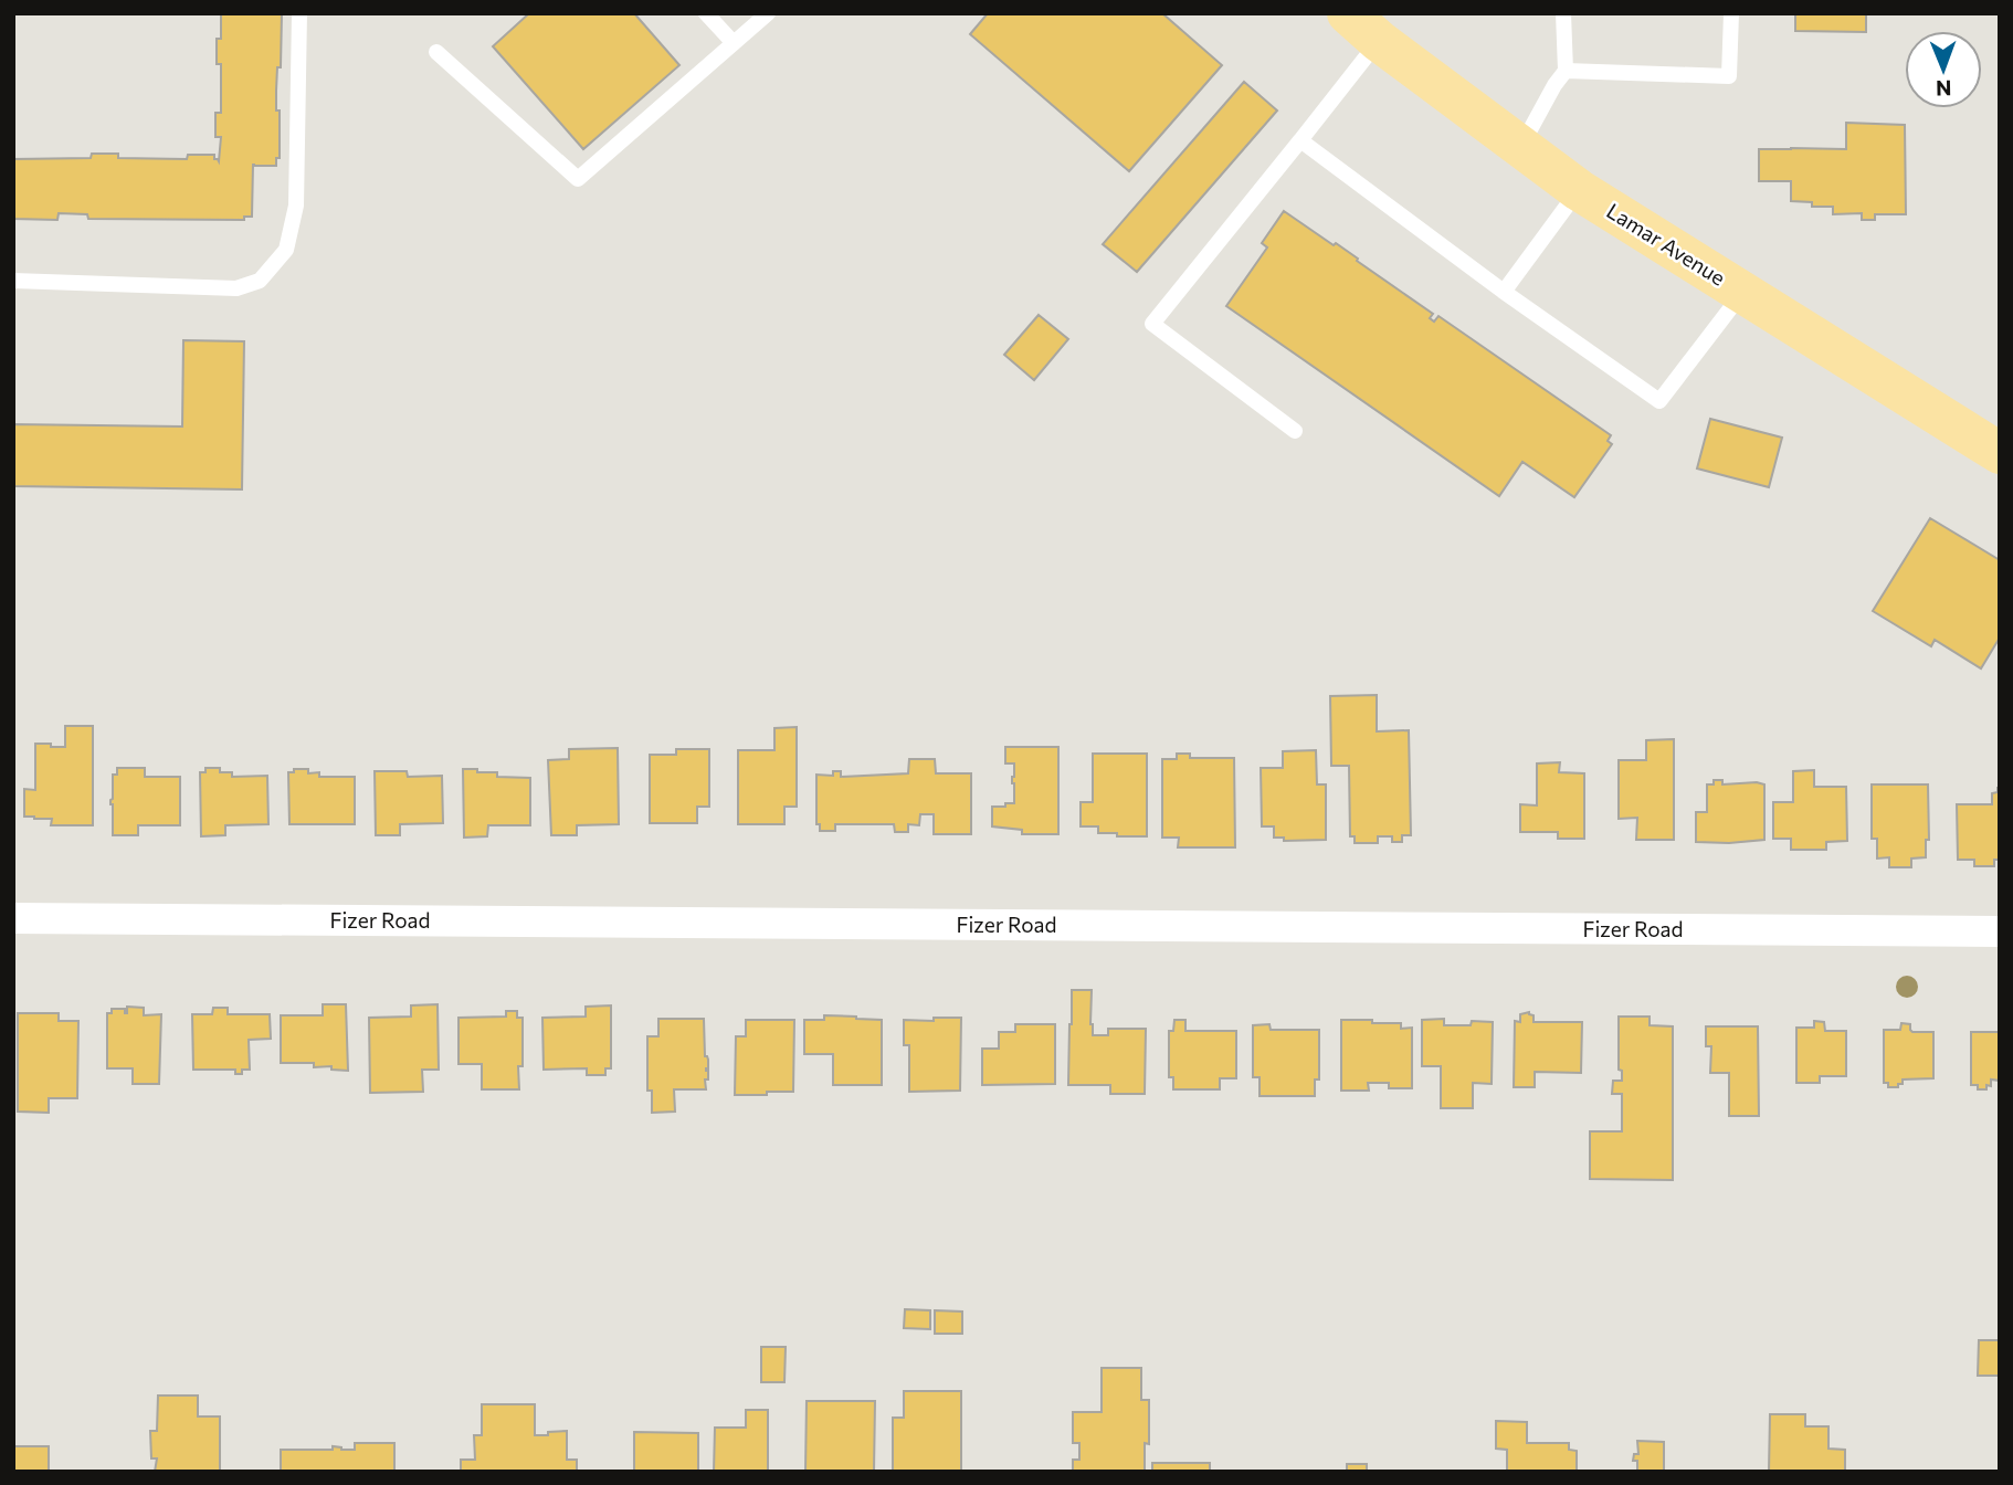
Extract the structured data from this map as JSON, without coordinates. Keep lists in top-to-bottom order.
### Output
{
  "streets": {
    "main road": ["Lamar Avenue"],
    "street": ["Fizer Road"]
  },
  "north": "bottom"
}
